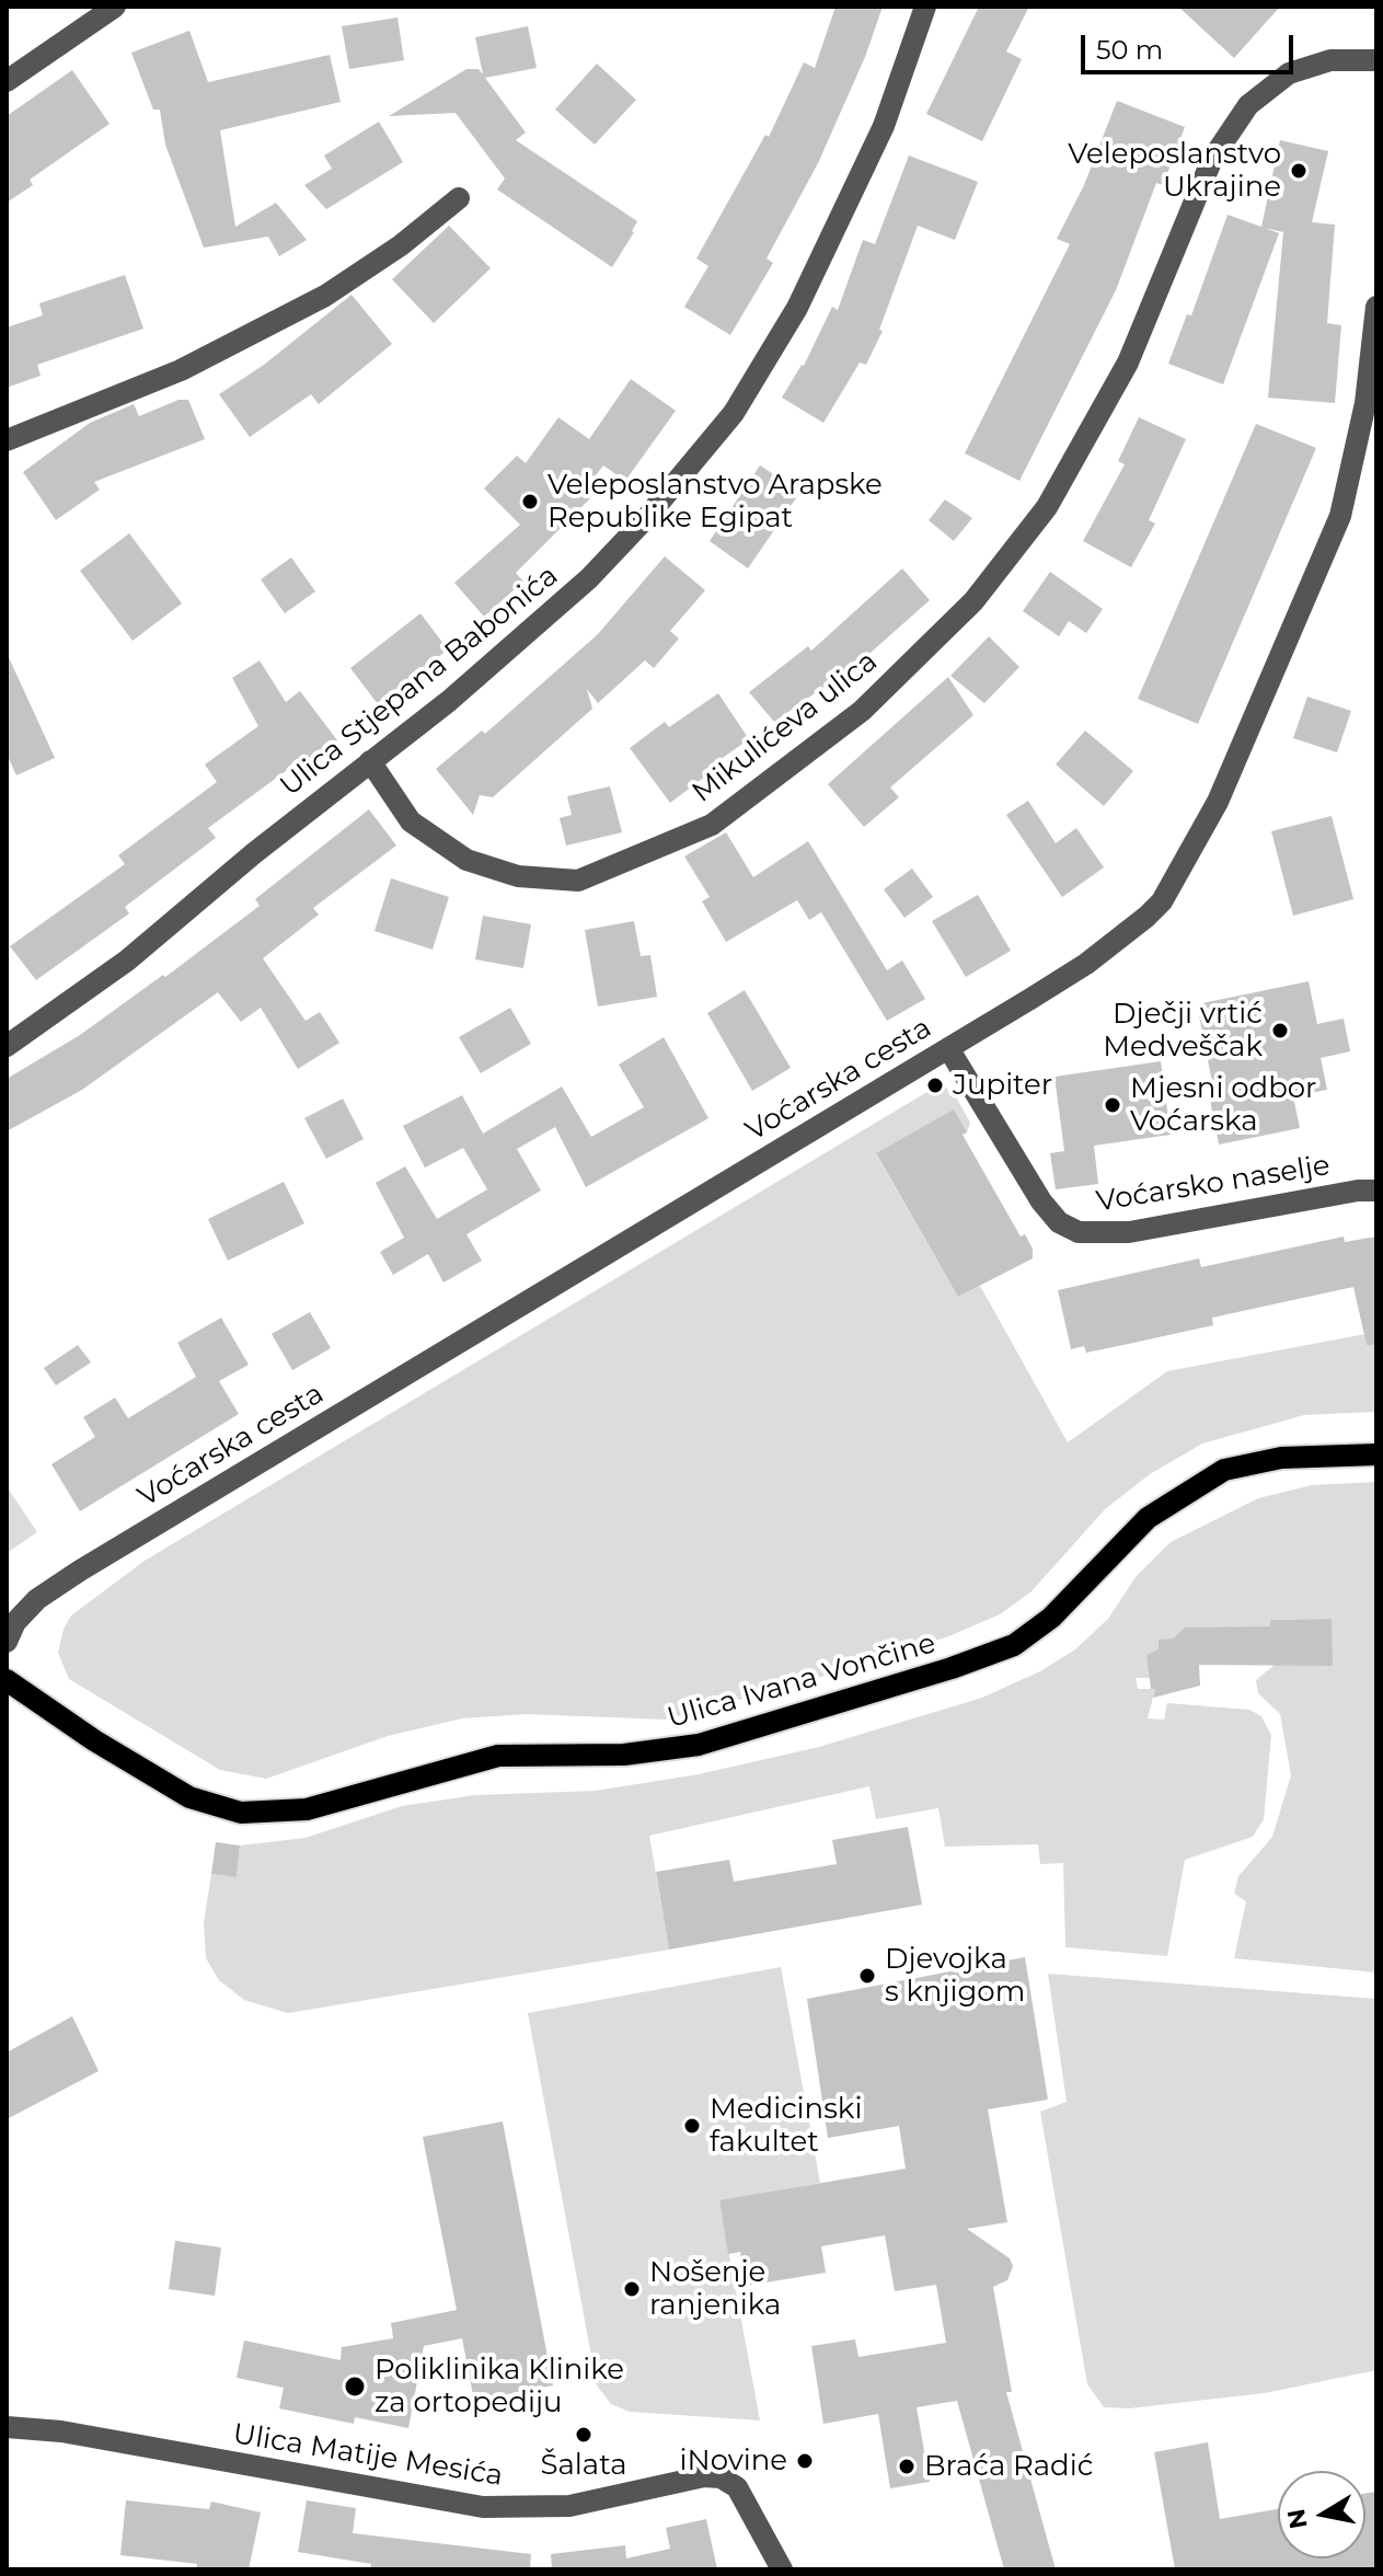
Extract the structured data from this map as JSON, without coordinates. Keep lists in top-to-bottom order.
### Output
{
  "streets": {
    "main road": ["Ulica Ivana Vončine"],
    "street": [
      "Ulica Stjepana Babonića",
      "Mikulićeva ulica",
      "Voćarska cesta",
      "Voćarsko naselje",
      "Ulica Matije Mesića"
    ]
  },
  "crossings": [
    ["Ulica Stjepana Babonića", "Mikulićeva ulica"],
    ["Voćarska cesta", "Voćarsko naselje"]
  ],
  "places": [
    "Veleposlanstvo Ukrajine",
    "Veleposlanstvo Arapske Republike Egipat",
    "Dječji vrtić Medveščak",
    "Jupiter",
    "Mjesni odbor Voćarska",
    "Djevojka s knjigom",
    "Medicinski fakultet",
    "Nošenje ranjenika",
    "Poliklinika Klinike za ortopediju",
    "Šalata",
    "iNovine",
    "Braća Radić"
  ],
  "scale_bar": "50 m",
  "north": "left"
}
